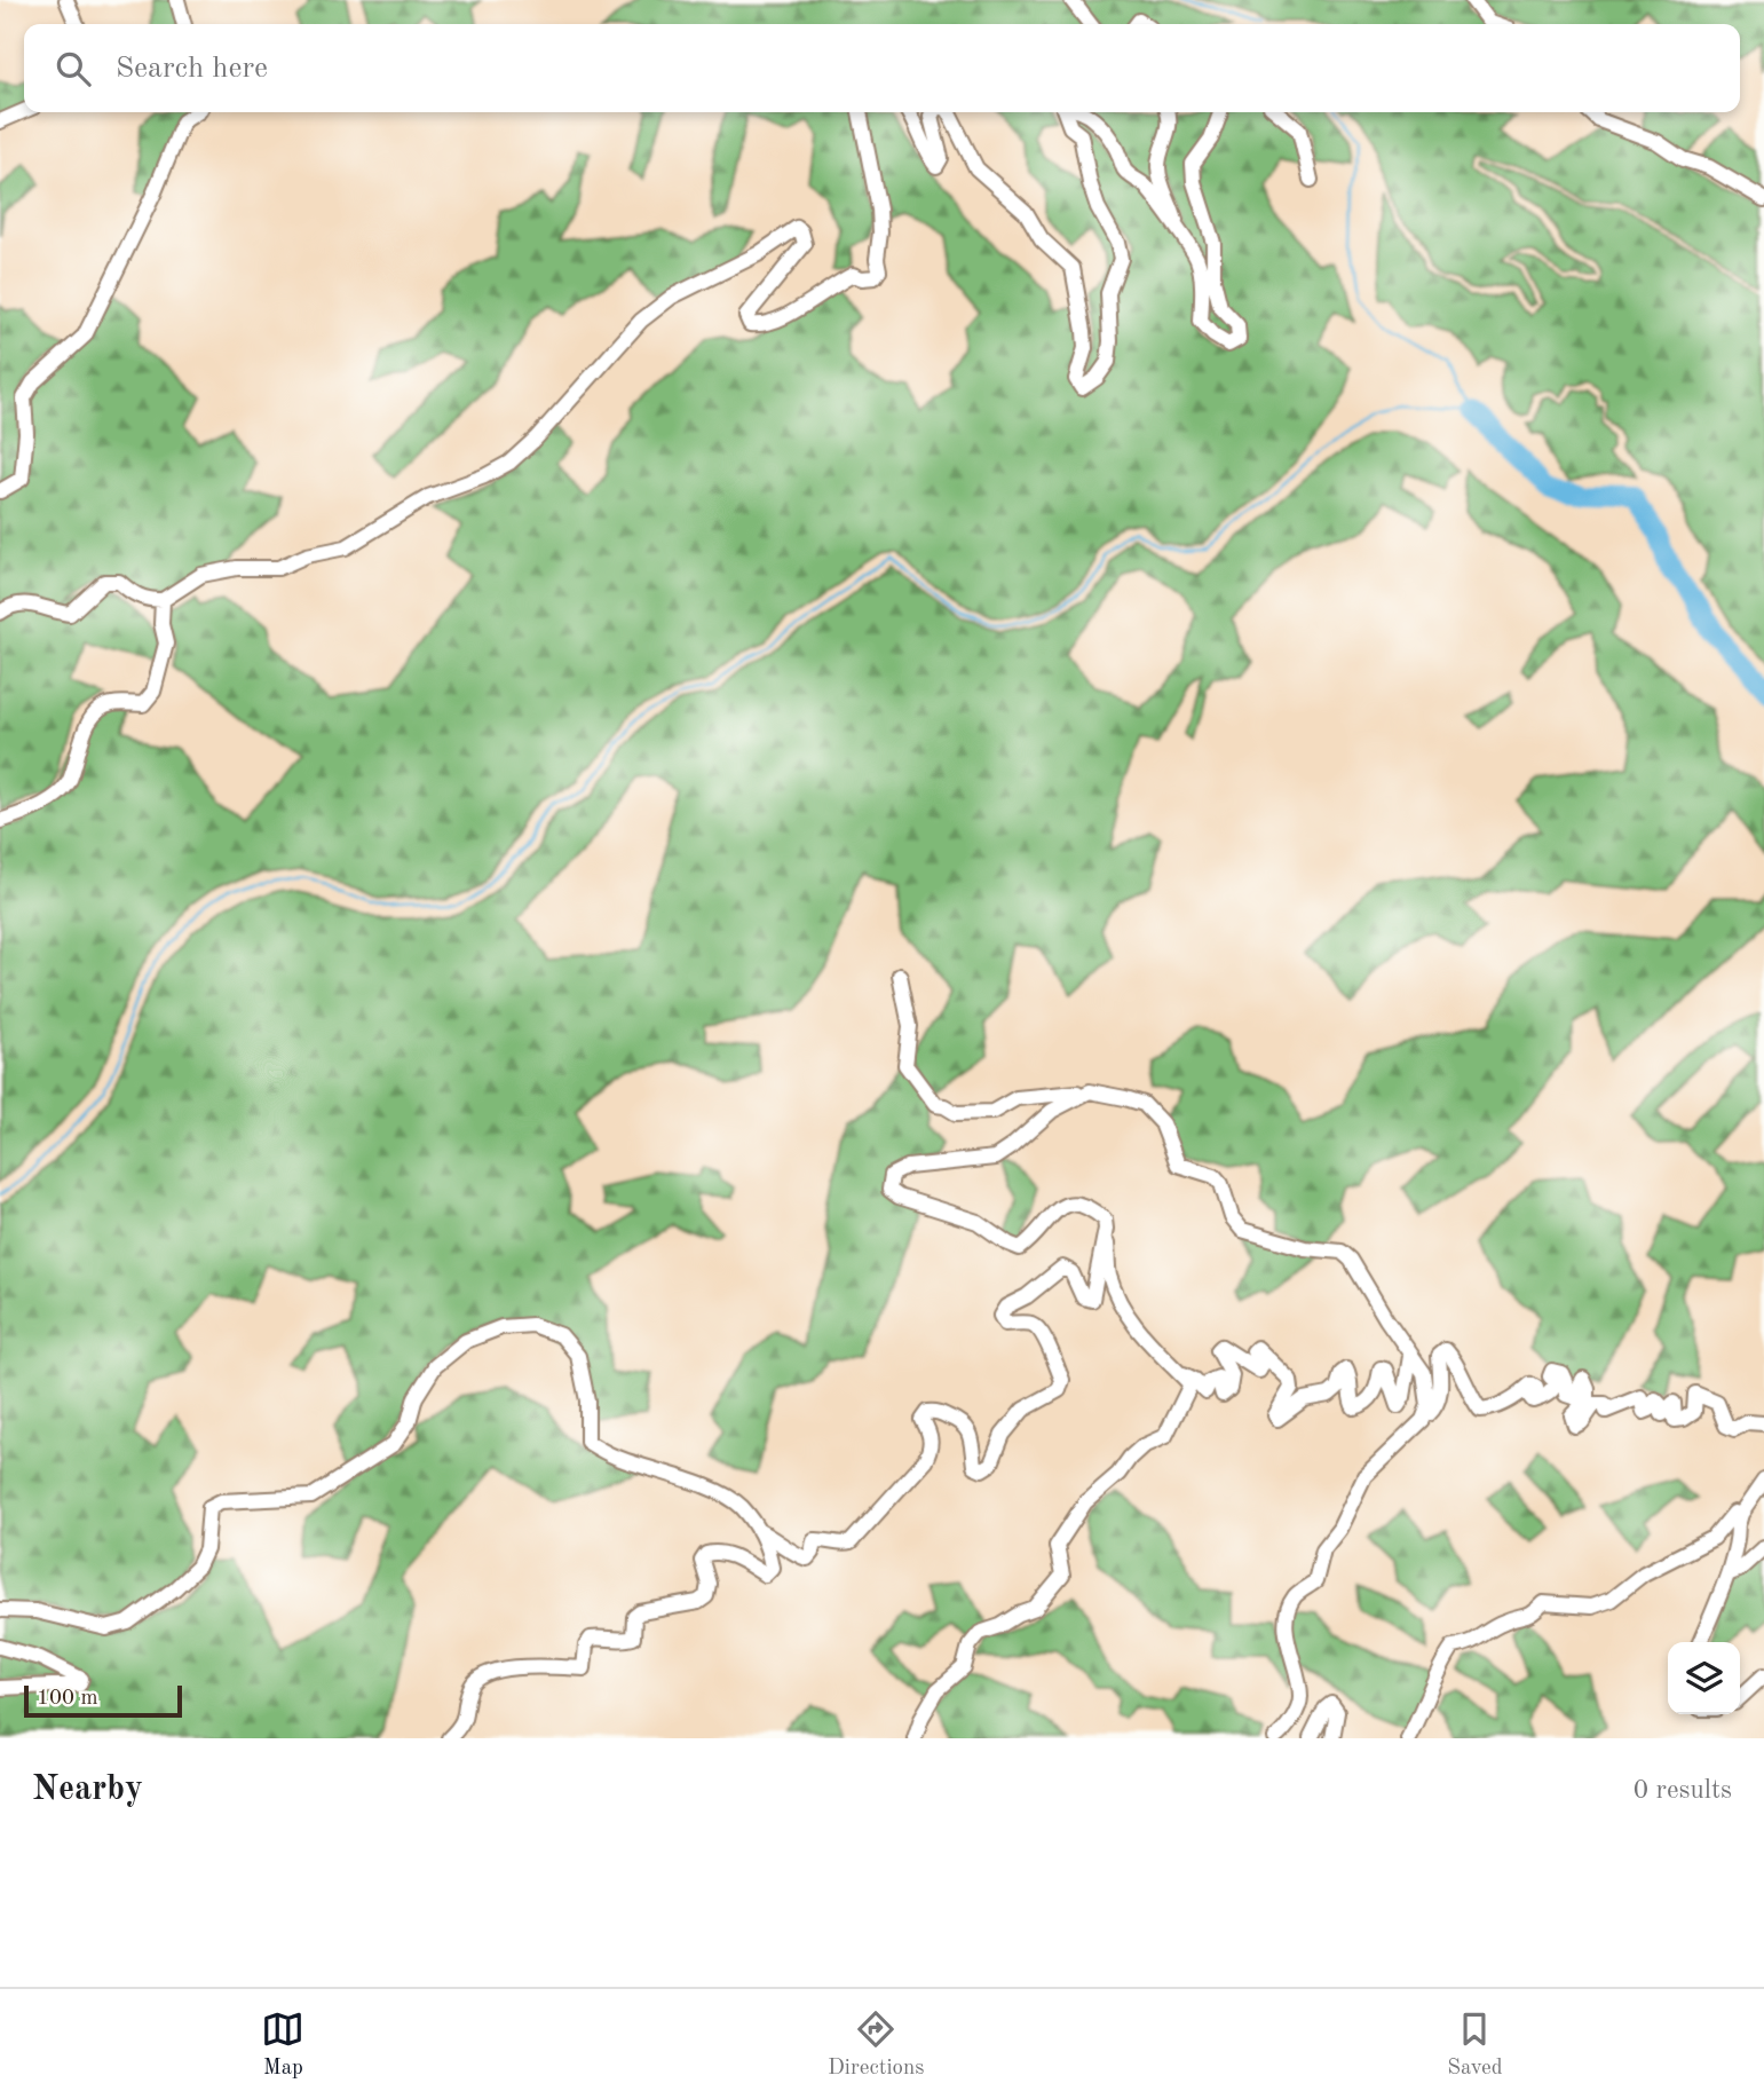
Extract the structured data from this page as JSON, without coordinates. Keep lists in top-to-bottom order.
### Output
{
  "scale_bar": "100 m",
  "page": {
    "search": "Search here",
    "scale": "100 m",
    "heading": ["Nearby", "0 results"],
    "nav": ["Map", "Directions", "Saved"]
  }
}
